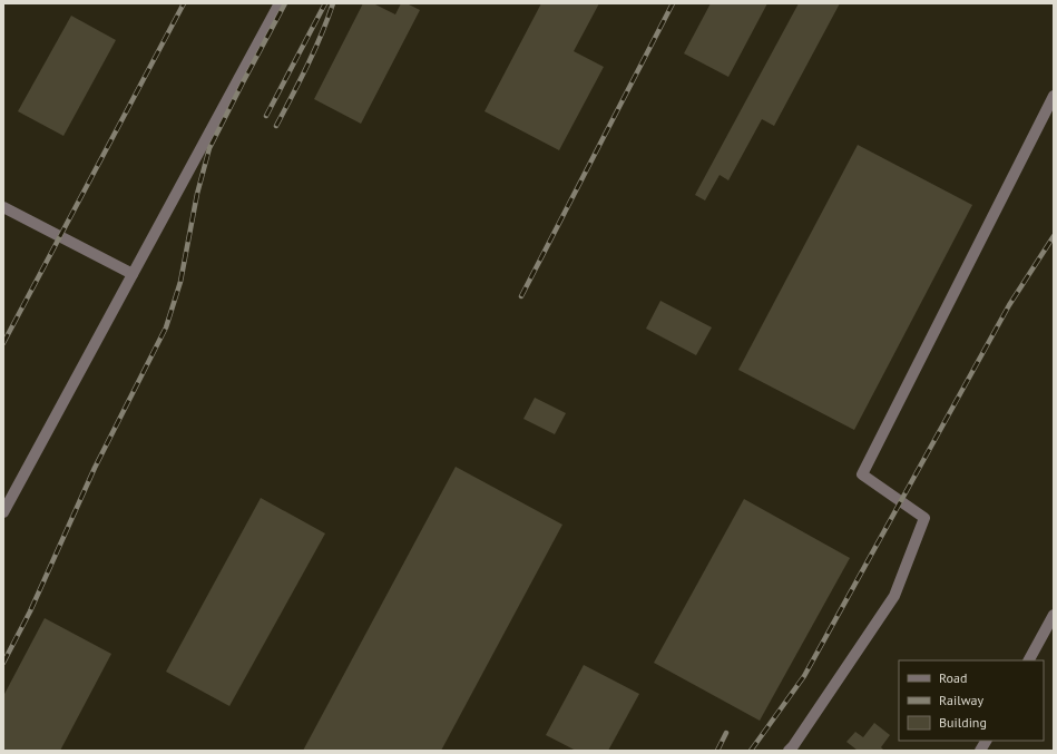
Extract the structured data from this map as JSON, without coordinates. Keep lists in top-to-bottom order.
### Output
{
  "legend": ["Road", "Railway", "Building"]
}
